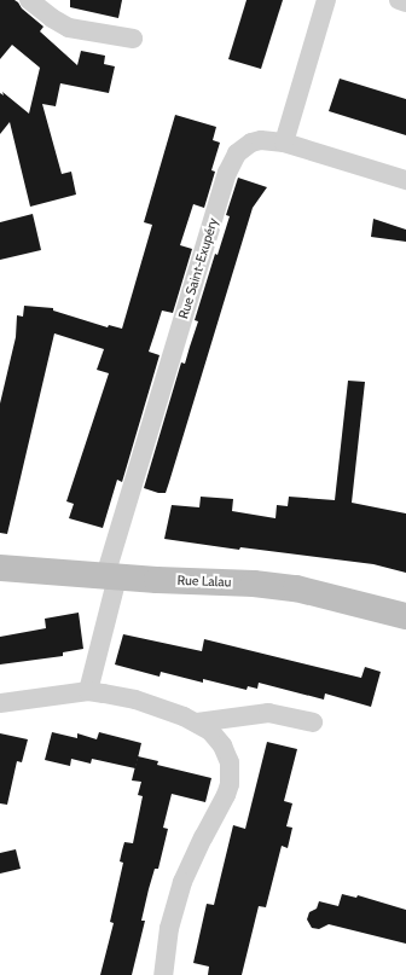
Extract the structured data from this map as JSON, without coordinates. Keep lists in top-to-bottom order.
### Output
{
  "streets": {
    "main road": ["Rue Lalau"],
    "street": ["Rue Saint-Exupéry"]
  },
  "crossings": [
    ["Rue Saint-Exupéry", "Rue Lalau"]
  ]
}
